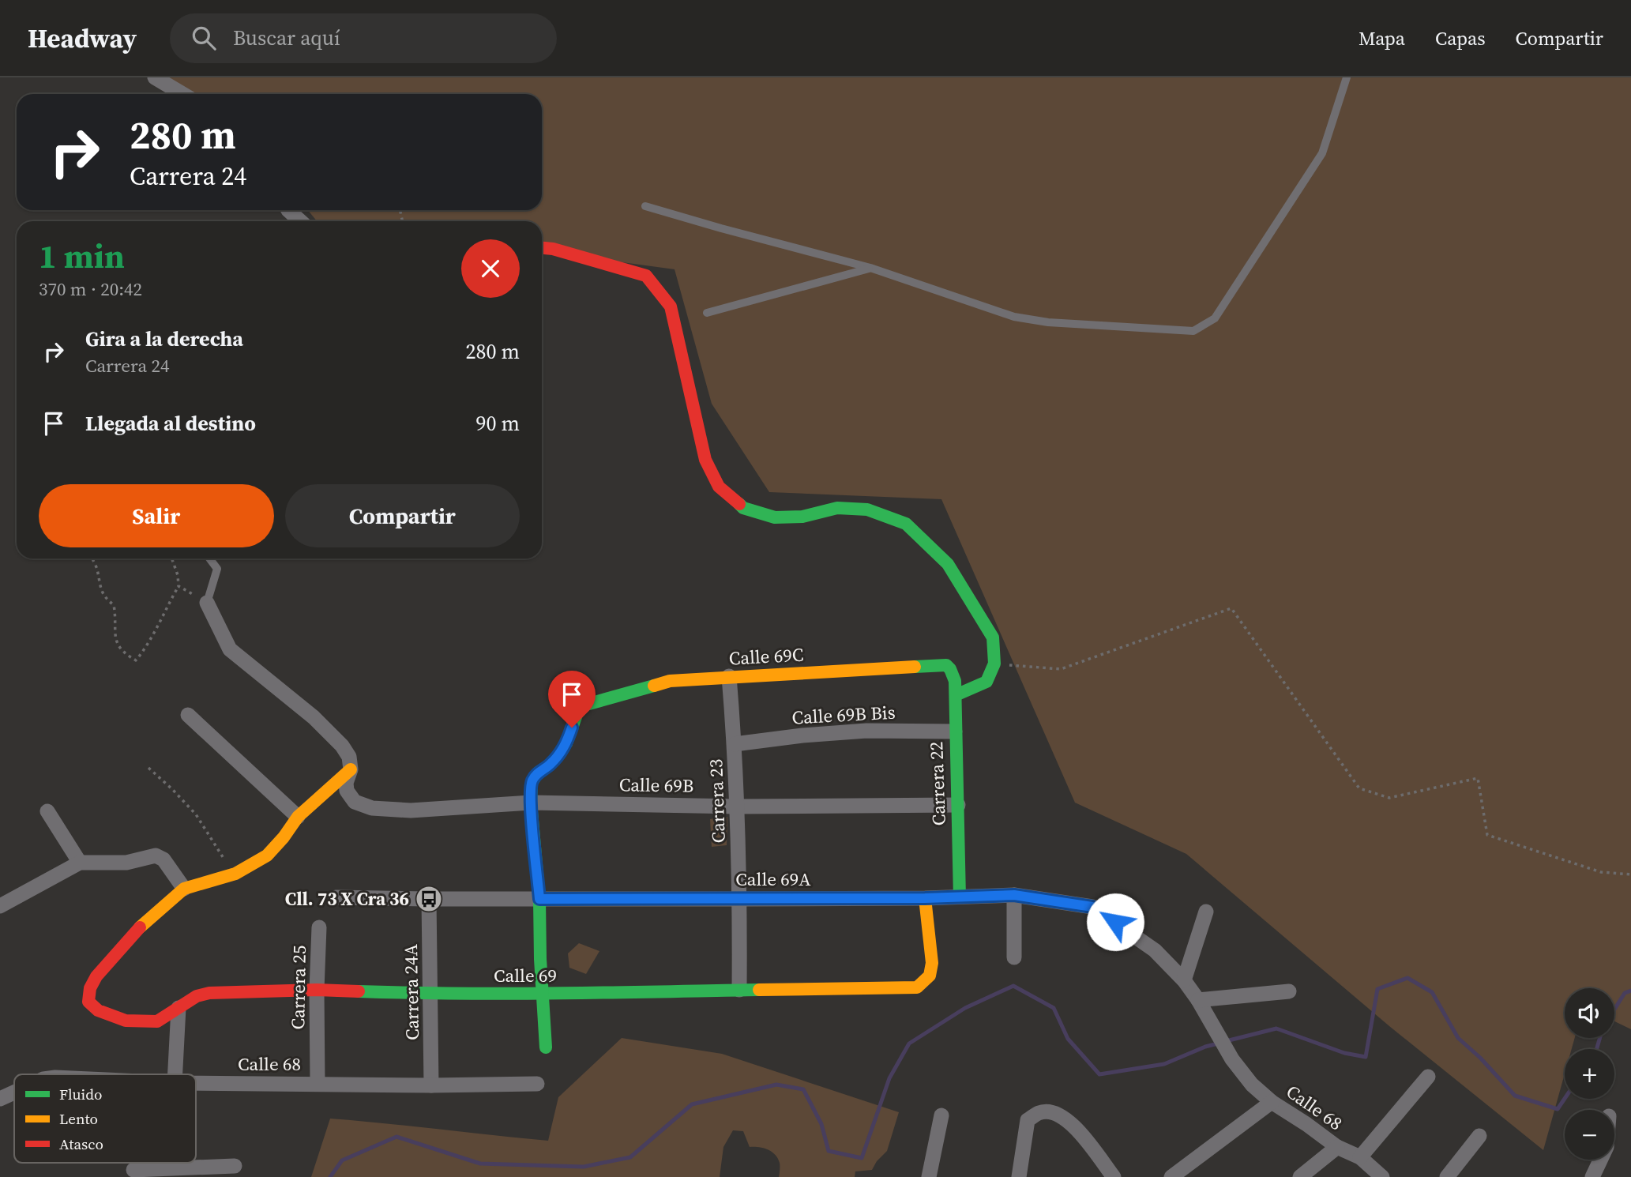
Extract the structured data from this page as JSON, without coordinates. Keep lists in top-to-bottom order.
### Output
{
  "streets": {
    "street": [
      "Calle 69C",
      "Calle 69B Bis",
      "Carrera 22",
      "Calle 69B",
      "Carrera 23",
      "Calle 69A",
      "Calle 69",
      "Carrera 25",
      "Carrera 24A",
      "Calle 68"
    ]
  },
  "crossings": [
    ["Calle 69C", "Carrera 22"],
    ["Calle 69C", "Calle 69B"],
    ["Calle 69C", "Carrera 23"],
    ["Calle 69B Bis", "Carrera 22"],
    ["Calle 69B Bis", "Carrera 23"],
    ["Carrera 22", "Calle 69B"],
    ["Carrera 22", "Calle 69A"],
    ["Calle 69B", "Carrera 23"],
    ["Carrera 23", "Calle 69A"],
    ["Carrera 23", "Calle 69"],
    ["Calle 69A", "Calle 69"],
    ["Calle 69A", "Carrera 24A"],
    ["Calle 69A", "Calle 68"],
    ["Calle 69", "Carrera 25"],
    ["Calle 69", "Carrera 24A"],
    ["Carrera 25", "Calle 68"],
    ["Carrera 24A", "Calle 68"]
  ],
  "places": {
    "bus stop": ["Cll. 73 X Cra 36"]
  },
  "legend": ["Fluido", "Lento", "Atasco"],
  "page": {
    "header": "Headway",
    "search": "Buscar aquí",
    "nav": ["Mapa", "Capas", "Compartir"],
    "turn": ["280 m", "Carrera 24"],
    "heading": ["1 min", "370 m · 20:42"],
    "list": [
      {
        "name": "Gira a la derecha",
        "note": "Carrera 24",
        "value": "280 m"
      },
      {
        "name": "Llegada al destino",
        "value": "90 m"
      }
    ],
    "buttons": ["Salir", "Compartir"],
    "map_buttons": ["+", "−"]
  }
}
